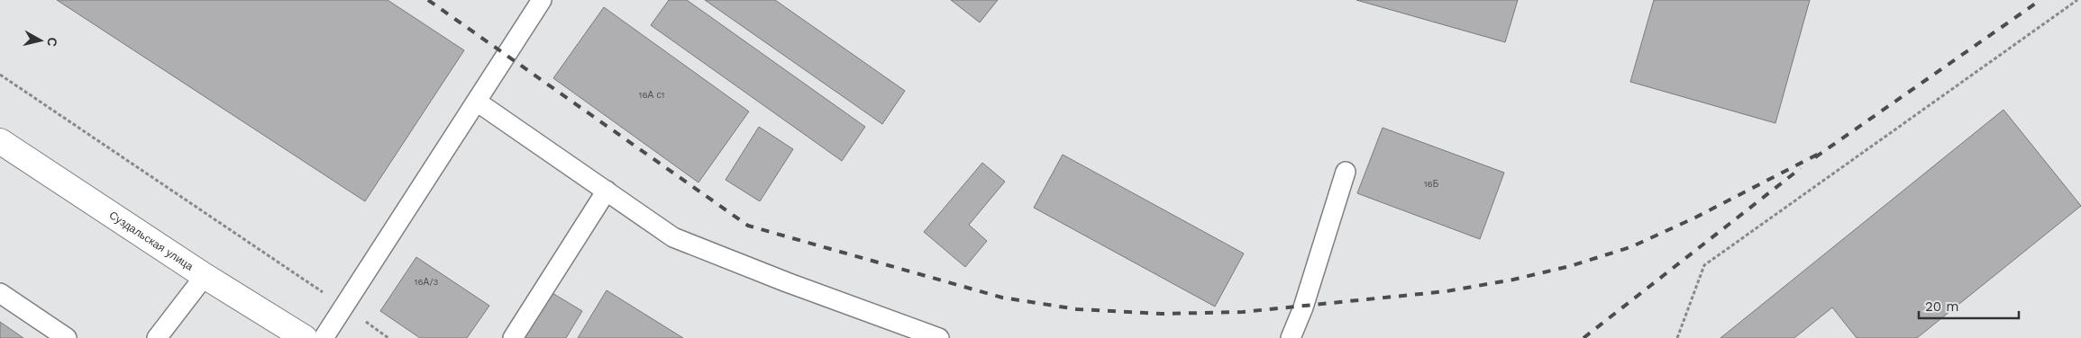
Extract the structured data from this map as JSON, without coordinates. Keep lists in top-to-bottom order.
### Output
{
  "streets": {
    "main road": ["Суздальская улица"]
  },
  "house_numbers": ["16А с1", "16Б", "16А/3"],
  "scale_bar": "20 m",
  "north": "right"
}
